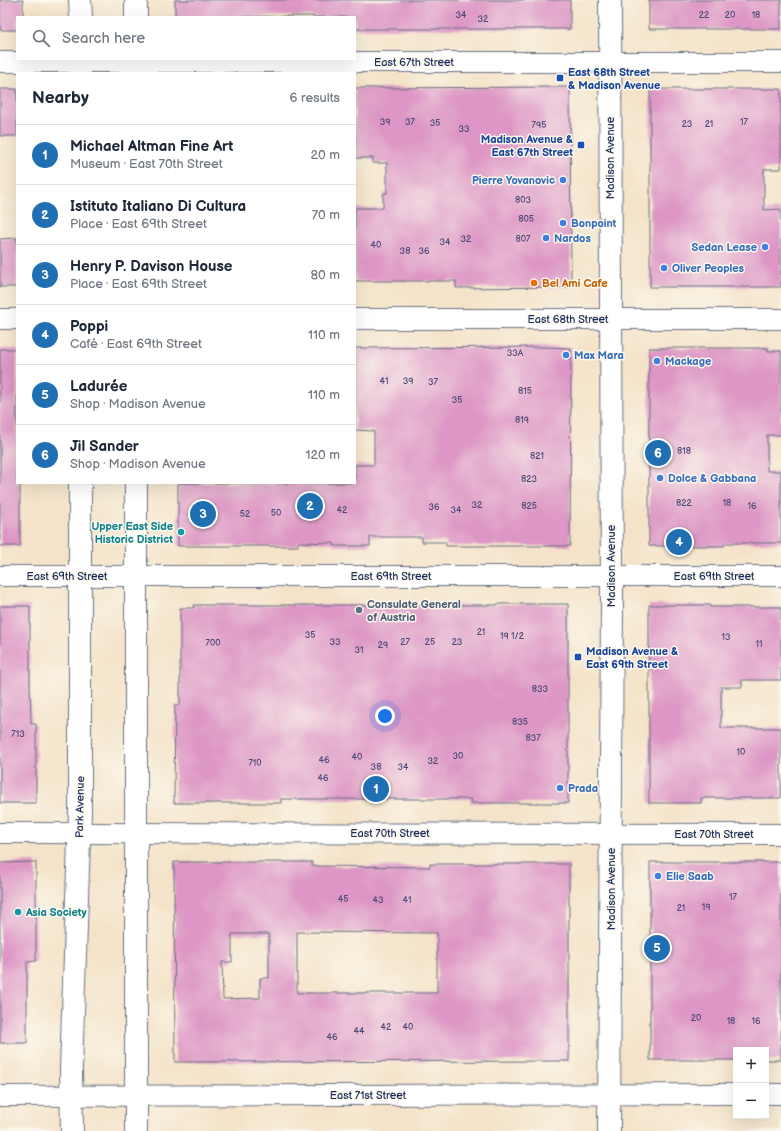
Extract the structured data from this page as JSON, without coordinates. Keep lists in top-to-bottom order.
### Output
{
  "streets": {
    "main road": ["Madison Avenue", "Park Avenue"],
    "street": [
      "East 67th Street",
      "East 68th Street",
      "East 69th Street",
      "East 70th Street",
      "East 71st Street"
    ]
  },
  "crossings": [
    ["East 67th Street", "Madison Avenue"],
    ["Madison Avenue", "East 68th Street"],
    ["Madison Avenue", "East 69th Street"],
    ["Madison Avenue", "East 70th Street"],
    ["Madison Avenue", "East 71st Street"],
    ["East 69th Street", "Park Avenue"],
    ["Park Avenue", "East 70th Street"],
    ["Park Avenue", "East 71st Street"]
  ],
  "places": {
    "transit": ["East 68th Street & Madison Avenue", "Madison Avenue & East 67th Street", "Madison Avenue & East 69th Street"],
    "other": [
      "Pierre Yovanovic",
      "Bonpoint",
      "Nardos",
      "Sedan Lease",
      "Oliver Peoples",
      "Bel Ami Cafe",
      "Max Mara",
      "Mackage",
      "Dolce & Gabbana",
      "Upper East Side Historic District",
      "Consulate General of Austria",
      "Prada",
      "Elie Saab",
      "Asia Society"
    ]
  },
  "house_numbers": [
    "34",
    "22",
    "20",
    "18",
    "32",
    "39",
    "37",
    "17",
    "35",
    "23",
    "21",
    "795",
    "33",
    "803",
    "805",
    "32",
    "807",
    "34",
    "40",
    "38",
    "36",
    "33A",
    "41",
    "39",
    "37",
    "815",
    "35",
    "819",
    "818",
    "821",
    "823",
    "822",
    "18",
    "32",
    "825",
    "16",
    "36",
    "42",
    "34",
    "50",
    "52",
    "21",
    "35",
    "19 1/2",
    "13",
    "33",
    "27",
    "25",
    "23",
    "700",
    "11",
    "29",
    "31",
    "833",
    "835",
    "713",
    "837",
    "10",
    "30",
    "40",
    "46",
    "32",
    "710",
    "38",
    "34",
    "46",
    "17",
    "45",
    "43",
    "41",
    "19",
    "21",
    "20",
    "18",
    "16",
    "42",
    "40",
    "44",
    "46"
  ],
  "page": {
    "search": "Search here",
    "heading": ["Nearby", "6 results"],
    "list": [
      {
        "mark": "1",
        "name": "Michael Altman Fine Art",
        "note": "Museum · East 70th Street",
        "value": "20 m"
      },
      {
        "mark": "2",
        "name": "Istituto Italiano Di Cultura",
        "note": "Place · East 69th Street",
        "value": "70 m"
      },
      {
        "mark": "3",
        "name": "Henry P. Davison House",
        "note": "Place · East 69th Street",
        "value": "80 m"
      },
      {
        "mark": "4",
        "name": "Poppi",
        "note": "Café · East 69th Street",
        "value": "110 m"
      },
      {
        "mark": "5",
        "name": "Ladurée",
        "note": "Shop · Madison Avenue",
        "value": "110 m"
      },
      {
        "mark": "6",
        "name": "Jil Sander",
        "note": "Shop · Madison Avenue",
        "value": "120 m"
      }
    ],
    "pins": [
      "6",
      "2",
      "3",
      "4",
      "1",
      "5"
    ],
    "map_buttons": ["+", "−"]
  }
}
